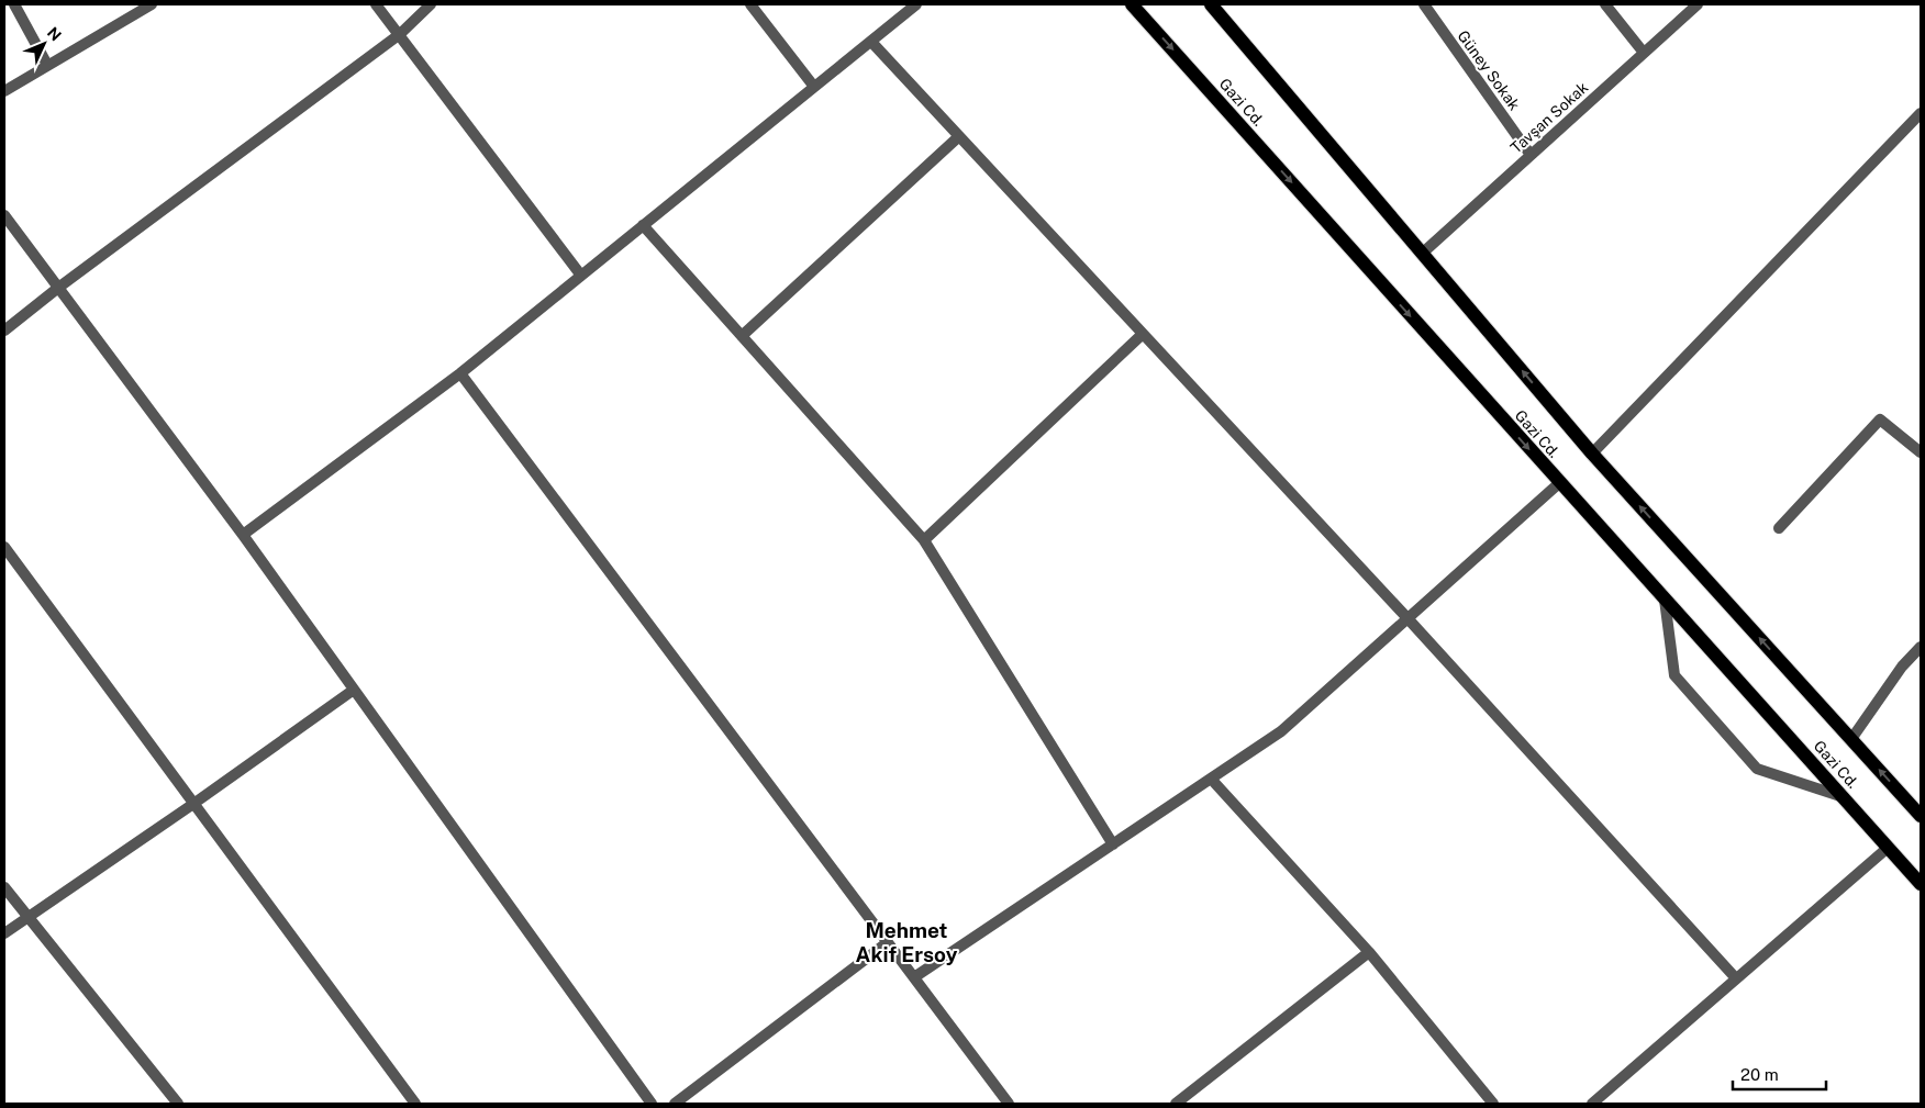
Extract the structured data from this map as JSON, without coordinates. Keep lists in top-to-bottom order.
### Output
{
  "streets": {
    "main road": ["Gazi Cd."],
    "street": ["Güney Sokak", "Tavşan Sokak"]
  },
  "crossings": [
    ["Güney Sokak", "Tavşan Sokak"],
    ["Gazi Cd.", "Tavşan Sokak"]
  ],
  "districts": ["Mehmet Akif Ersoy"],
  "scale_bar": "20 m",
  "north": "top right"
}
